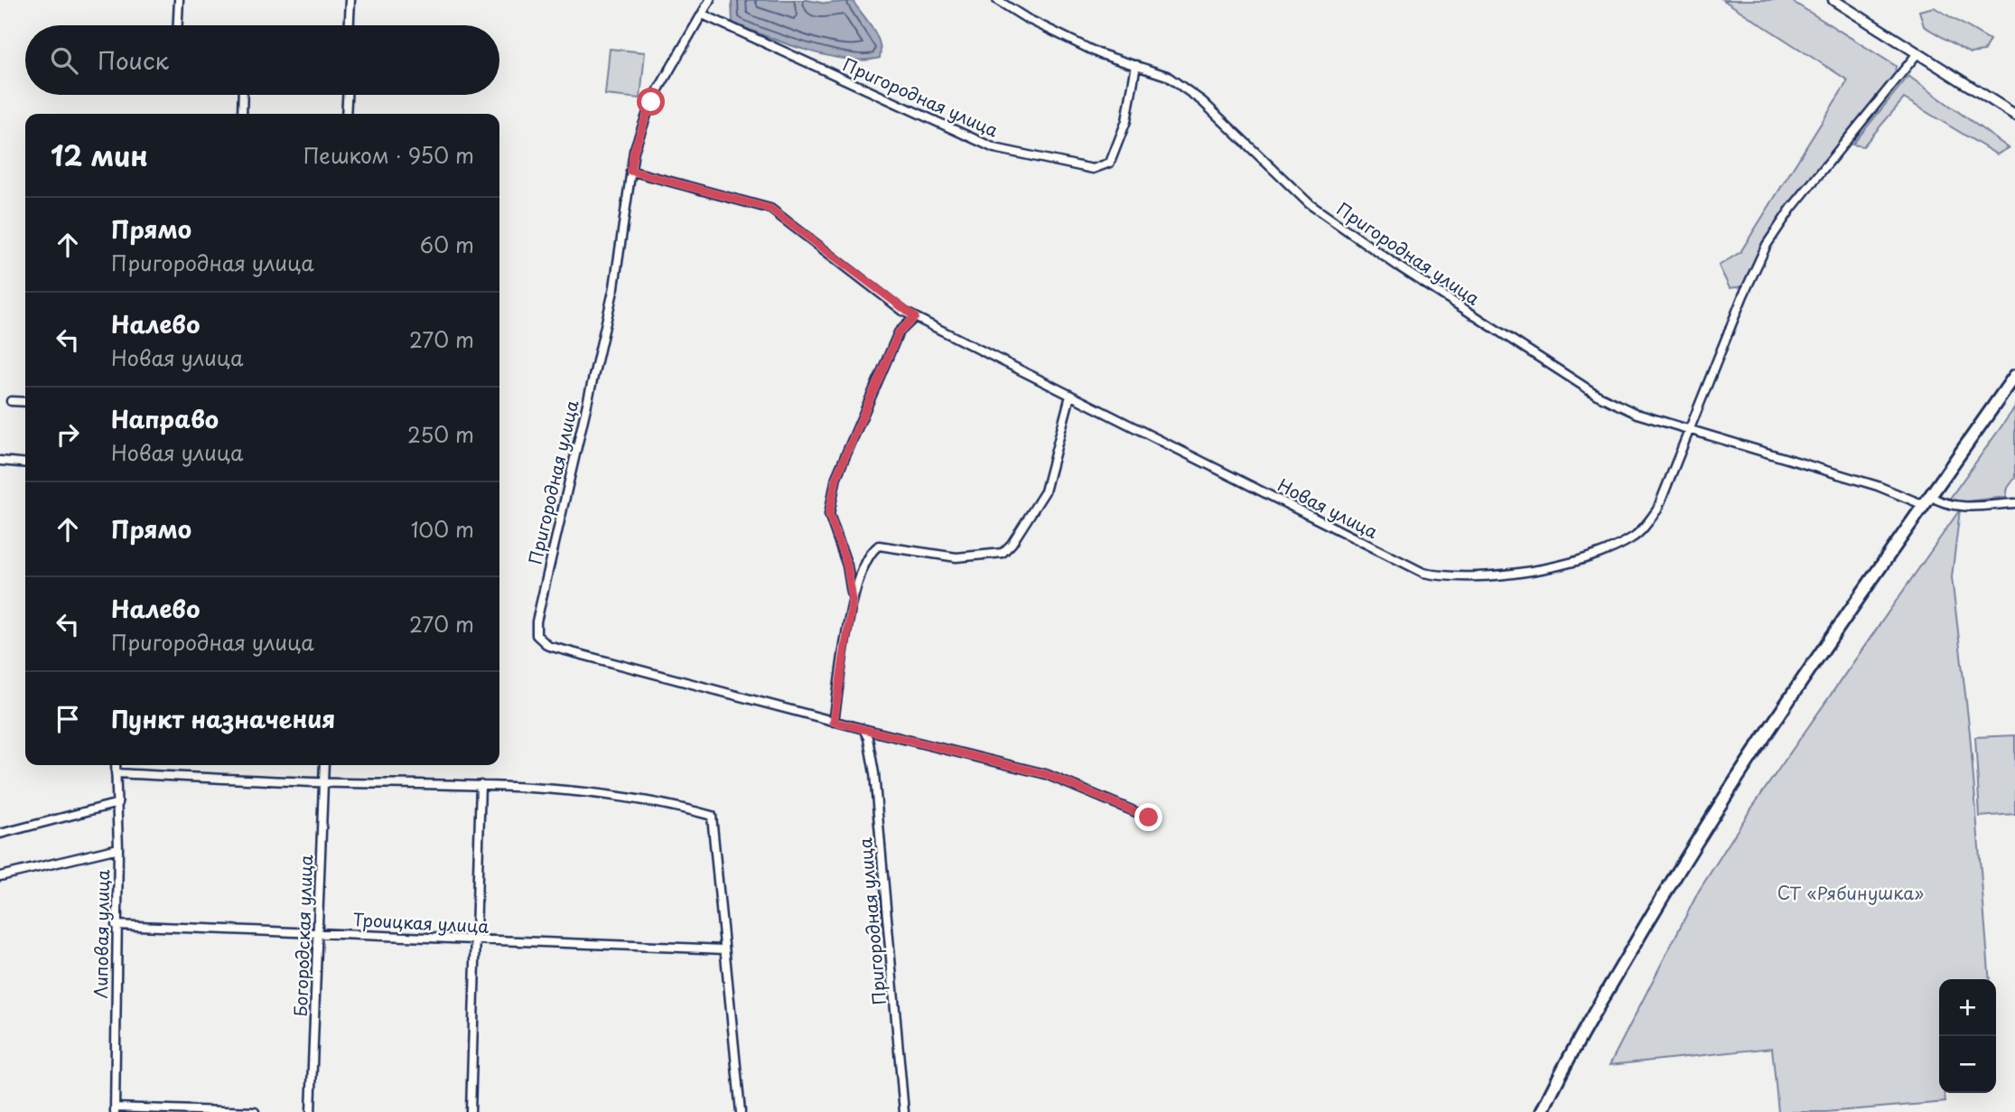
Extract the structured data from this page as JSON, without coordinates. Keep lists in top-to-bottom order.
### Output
{
  "streets": {
    "street": [
      "Пригородная улица",
      "Новая улица",
      "Троицкая улица",
      "Липовая улица",
      "Богородская улица"
    ]
  },
  "crossings": [
    ["Пригородная улица", "Новая улица"],
    ["Троицкая улица", "Липовая улица"],
    ["Троицкая улица", "Богородская улица"]
  ],
  "parks": ["СТ «Рябинушка»"],
  "page": {
    "search": "Поиск",
    "heading": ["12 мин", "Пешком · 950 m"],
    "list": [
      ["Прямо", "Пригородная улица", "60 m"],
      ["Налево", "Новая улица", "270 m"],
      ["Направо", "Новая улица", "250 m"],
      ["Прямо", "100 m"],
      ["Налево", "Пригородная улица", "270 m"],
      "Пункт назначения"
    ],
    "map_buttons": ["+", "−"]
  }
}
